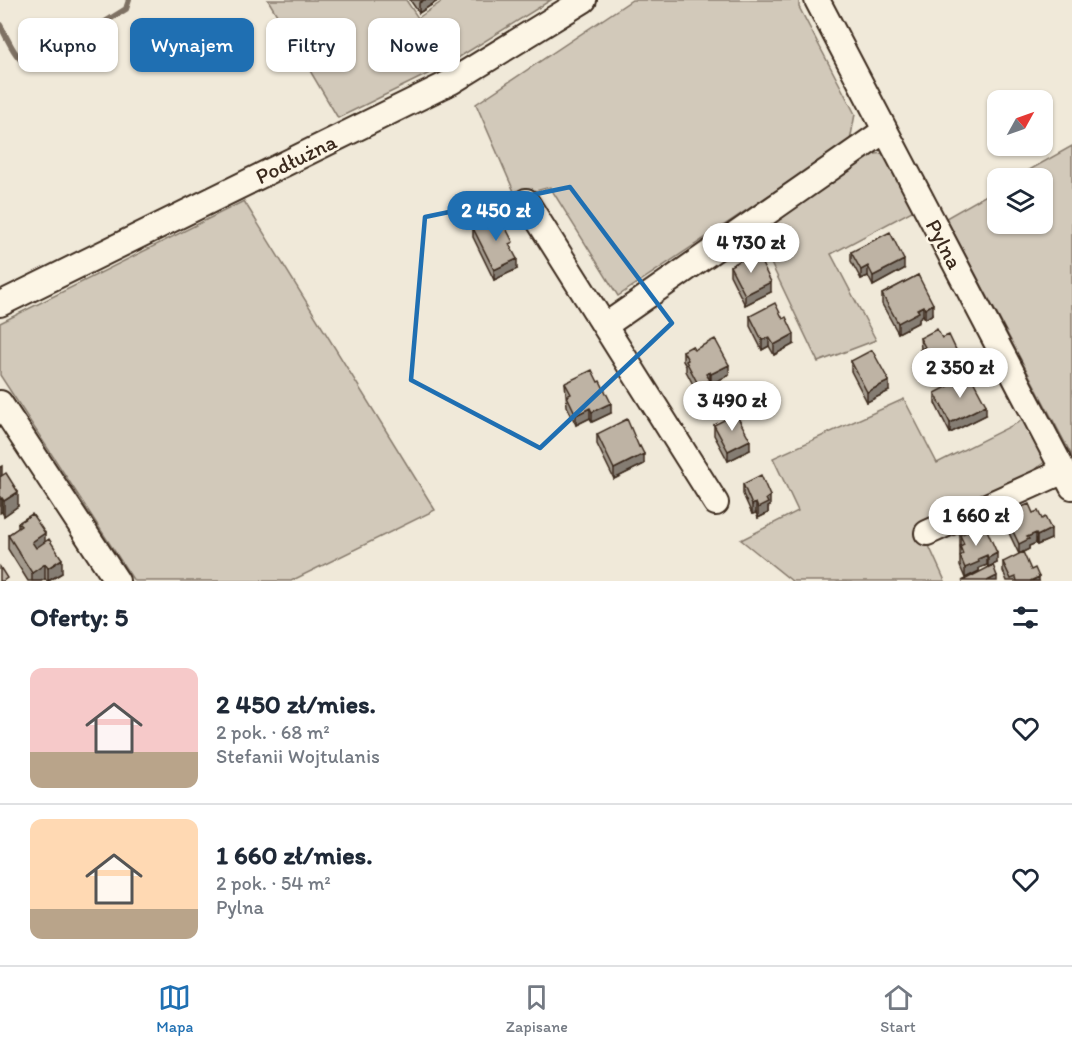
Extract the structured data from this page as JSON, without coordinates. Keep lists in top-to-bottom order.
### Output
{
  "streets": {
    "street": ["Podłużna", "Pylna"]
  },
  "north": "top right",
  "page": {
    "chip": [
      "Kupno",
      "Wynajem",
      "Filtry",
      "Nowe"
    ],
    "price": [
      "2 450 zł",
      "4 730 zł",
      "2 350 zł",
      "3 490 zł",
      "1 660 zł"
    ],
    "heading": "Oferty: 5",
    "list": [
      {
        "name": "2 450 zł/mies.",
        "note": "2 pok. · 68 m² · Stefanii Wojtulanis"
      },
      {
        "name": "1 660 zł/mies.",
        "note": "2 pok. · 54 m² · Pylna"
      }
    ],
    "tabs": ["Mapa", "Zapisane", "Start"]
  }
}
